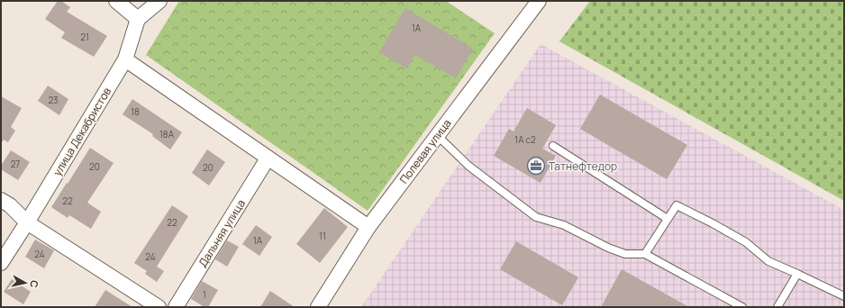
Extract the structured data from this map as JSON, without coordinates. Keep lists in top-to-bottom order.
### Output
{
  "streets": {
    "street": ["улица Декабристов", "Полевая улица", "Дальняя улица"]
  },
  "places": {
    "office": ["Татнефтедор"]
  },
  "house_numbers": [
    "1А",
    "21",
    "23",
    "18",
    "18А",
    "1А с2",
    "27",
    "20",
    "20",
    "22",
    "22",
    "11",
    "1А",
    "24",
    "24",
    "1"
  ],
  "north": "right"
}
